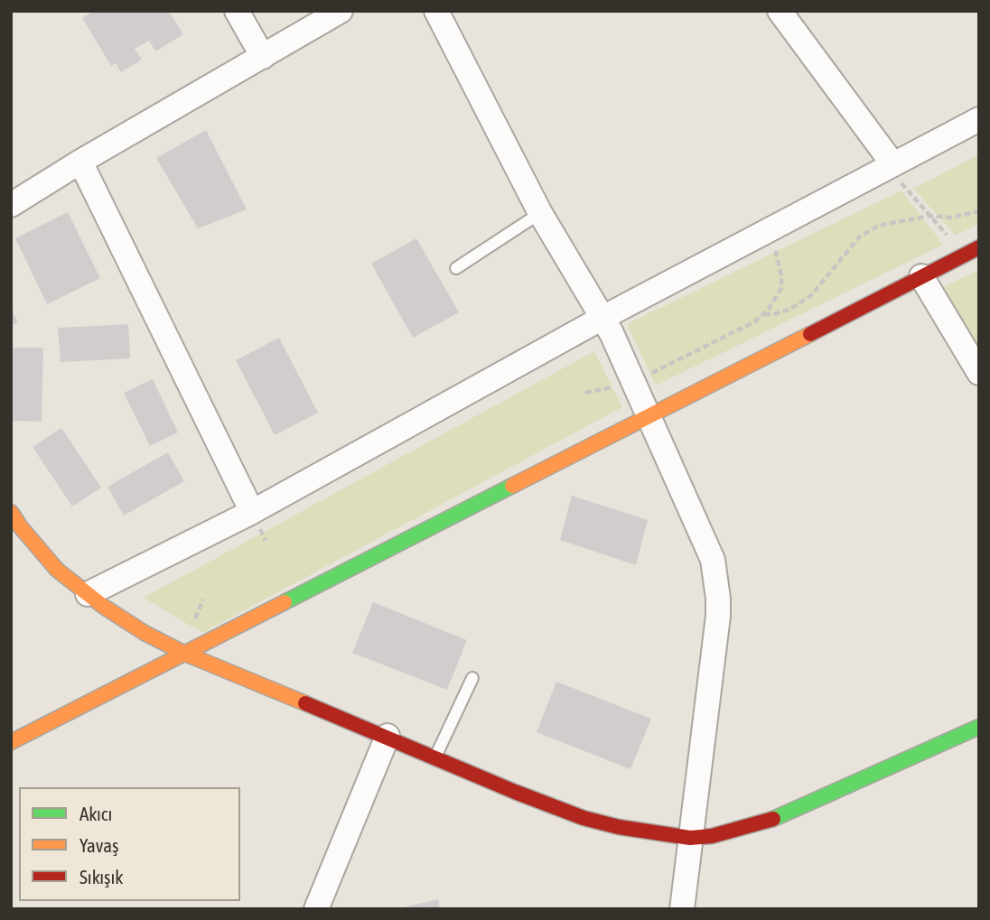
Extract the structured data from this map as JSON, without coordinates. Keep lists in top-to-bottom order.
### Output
{
  "legend": ["Akıcı", "Yavaş", "Sıkışık"]
}
